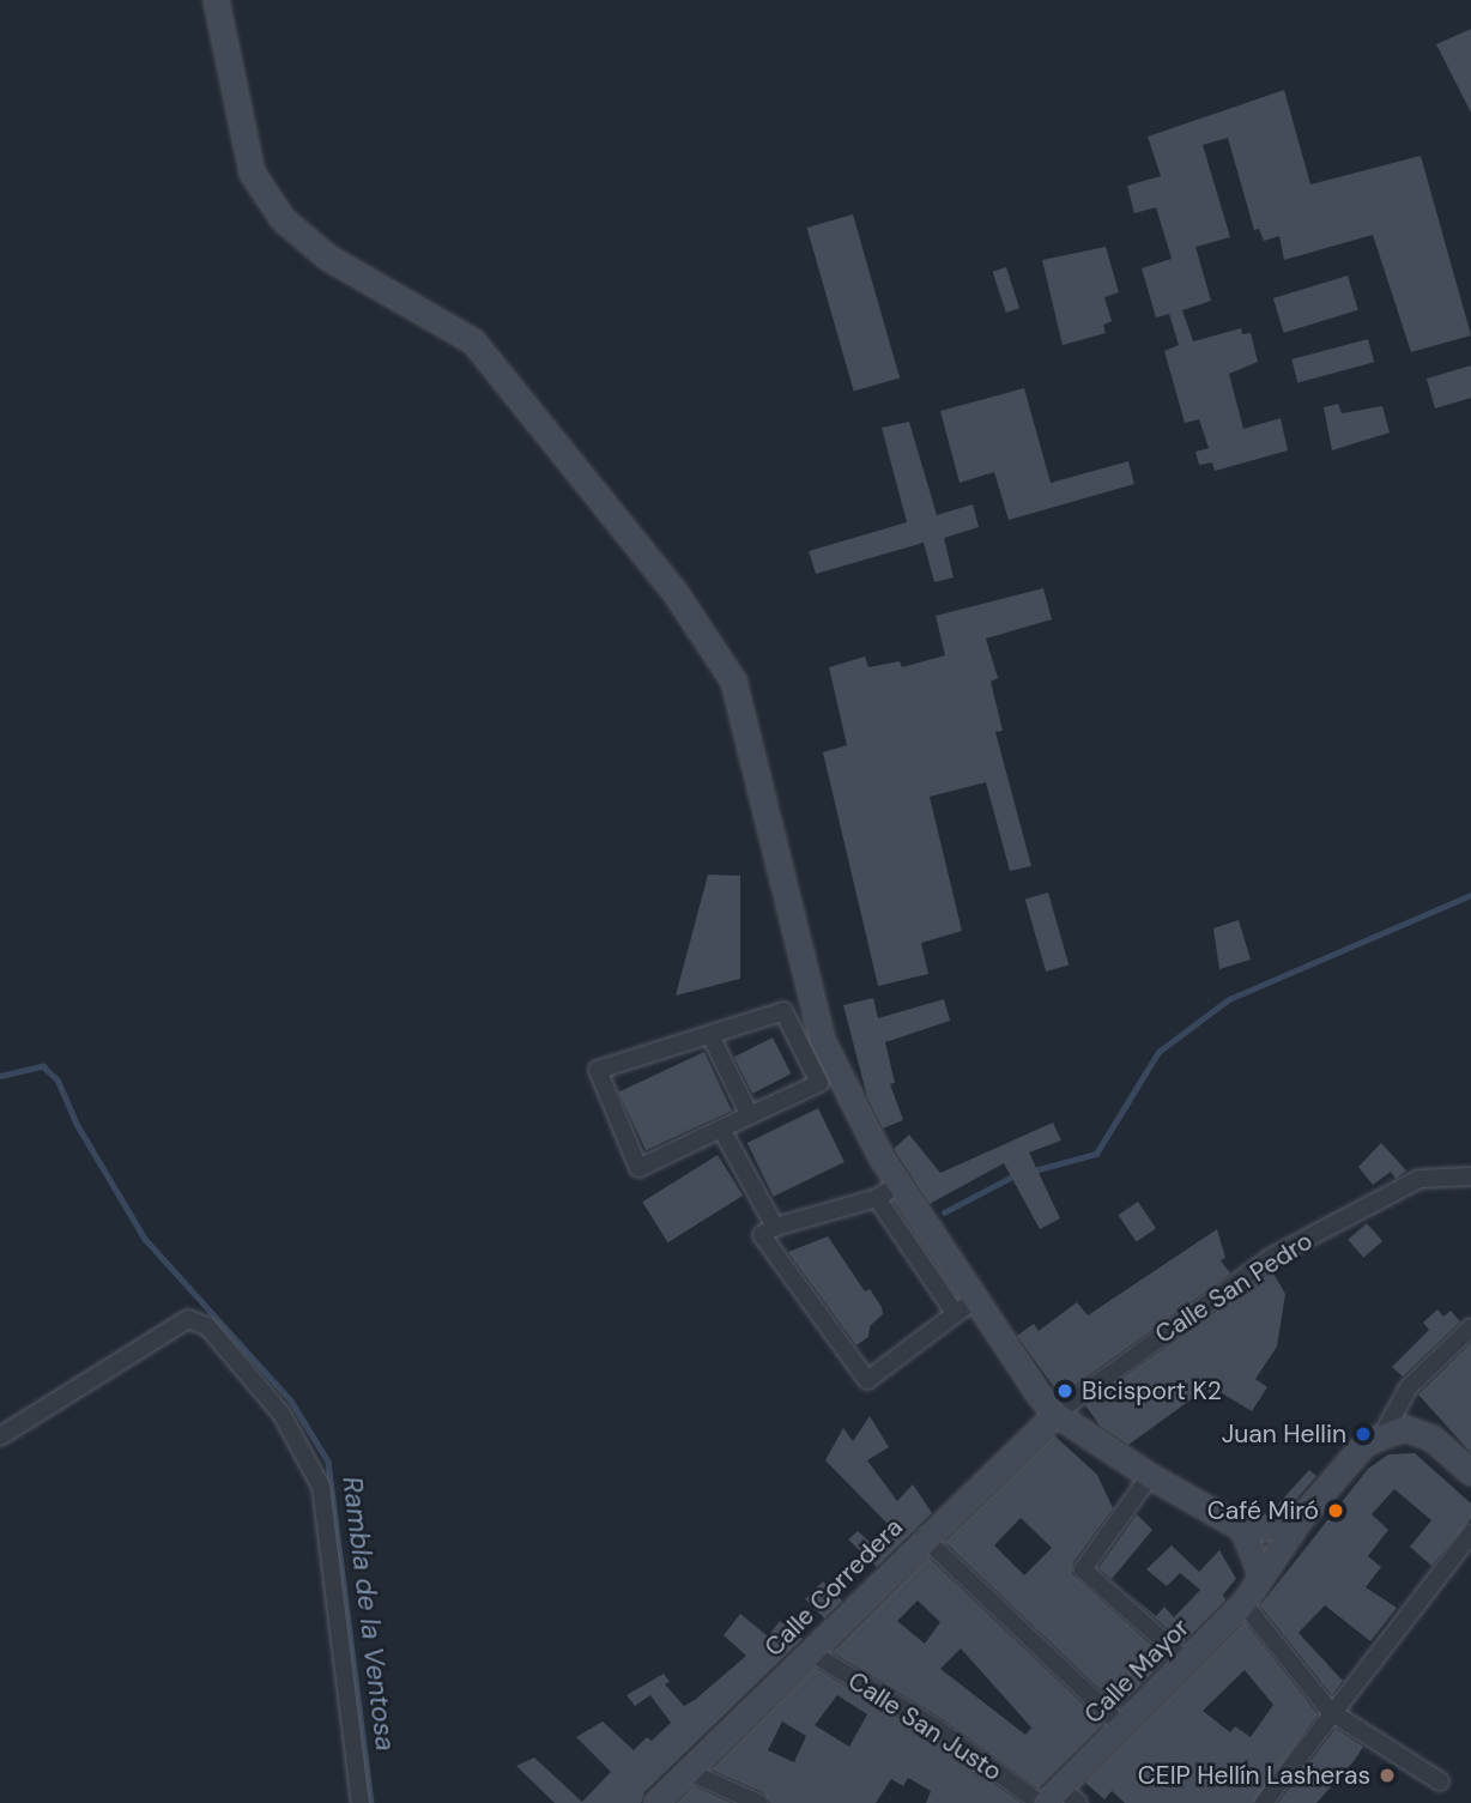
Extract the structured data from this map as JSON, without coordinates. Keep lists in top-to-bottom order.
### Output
{
  "streets": {
    "main road": ["Calle Corredera", "Calle Mayor"],
    "street": ["Calle San Pedro", "Calle San Justo"]
  },
  "crossings": [
    ["Calle San Pedro", "Calle Corredera"],
    ["Calle Corredera", "Calle San Justo"],
    ["Calle Mayor", "Calle San Justo"]
  ],
  "water": ["Rambla de la Ventosa"],
  "places": [
    "Bicisport K2",
    "Juan Hellin",
    "Café Miró",
    "CEIP Hellín Lasheras"
  ]
}
